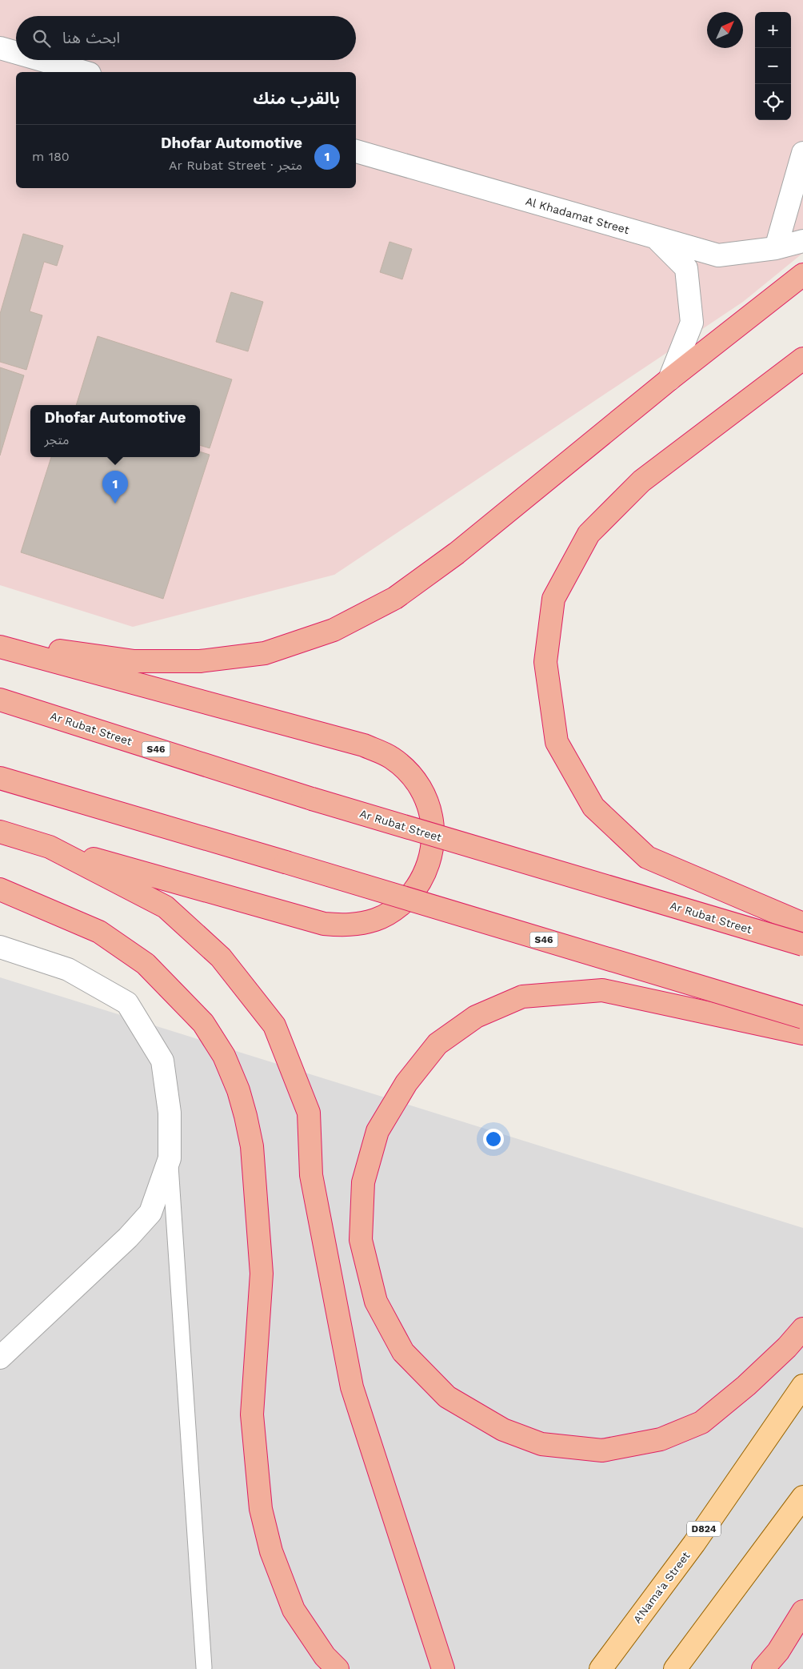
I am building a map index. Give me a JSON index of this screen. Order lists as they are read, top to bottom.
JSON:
{
  "streets": {
    "highway": ["Ar Rubat Street", "S46"],
    "main road": ["D824", "A'Nama'a Street"],
    "street": ["Al Khadamat Street"]
  },
  "north": "top right",
  "page": {
    "map_buttons": ["+", "−"],
    "search": "ابحث هنا",
    "heading": "بالقرب منك",
    "list": [
      {
        "mark": "1",
        "name": "Dhofar Automotive",
        "note": "متجر · Ar Rubat Street",
        "value": "180 m"
      }
    ],
    "popup": ["Dhofar Automotive", "متجر"],
    "pins": "1"
  }
}
